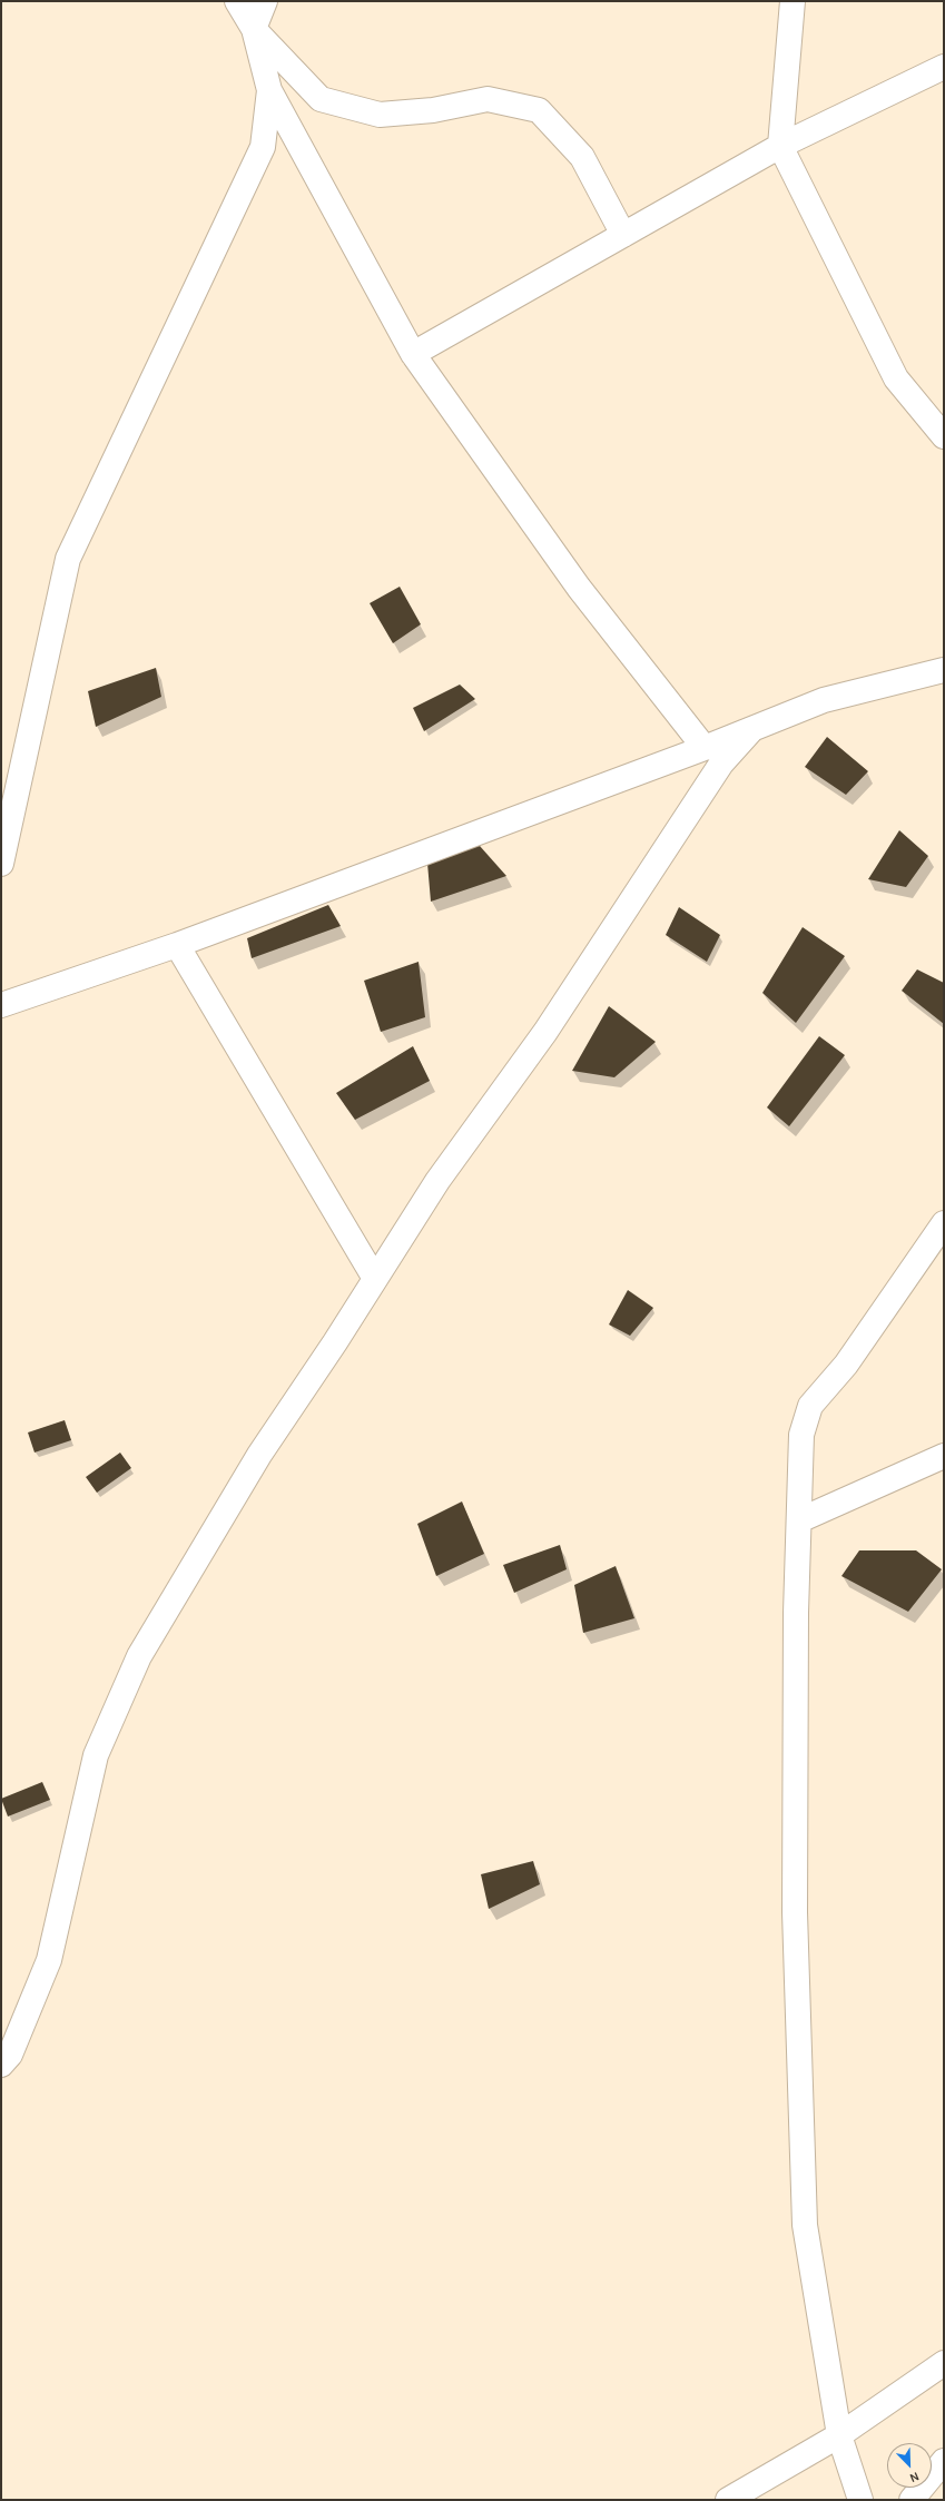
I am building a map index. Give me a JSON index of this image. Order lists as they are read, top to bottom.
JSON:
{
  "north": "bottom right"
}
